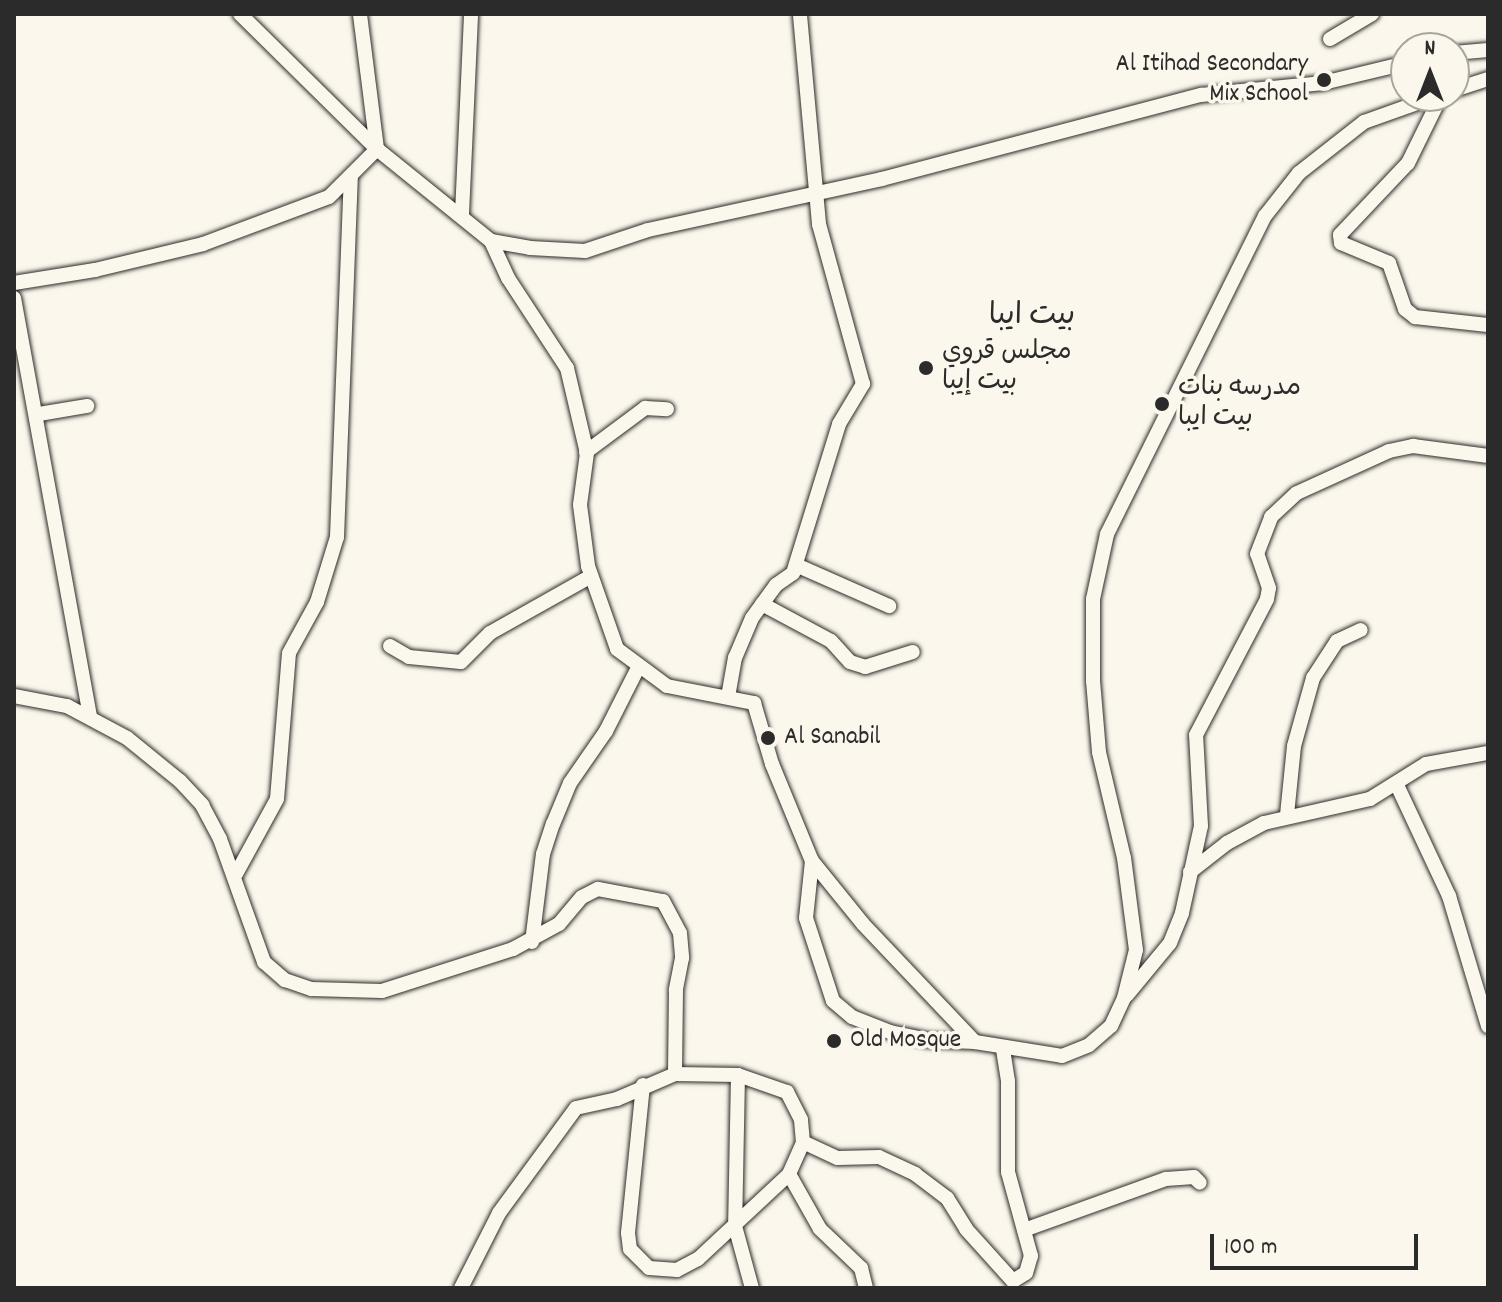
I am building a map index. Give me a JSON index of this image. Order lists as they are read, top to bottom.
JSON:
{
  "districts": ["بيت ايبا"],
  "places": [
    "Al Itihad Secondary Mix School",
    "مجلس قروي بيت إيبا",
    "مدرسه بنات بيت ايبا",
    "Al Sanabil",
    "Old Mosque"
  ],
  "scale_bar": "100 m",
  "north": "top"
}
